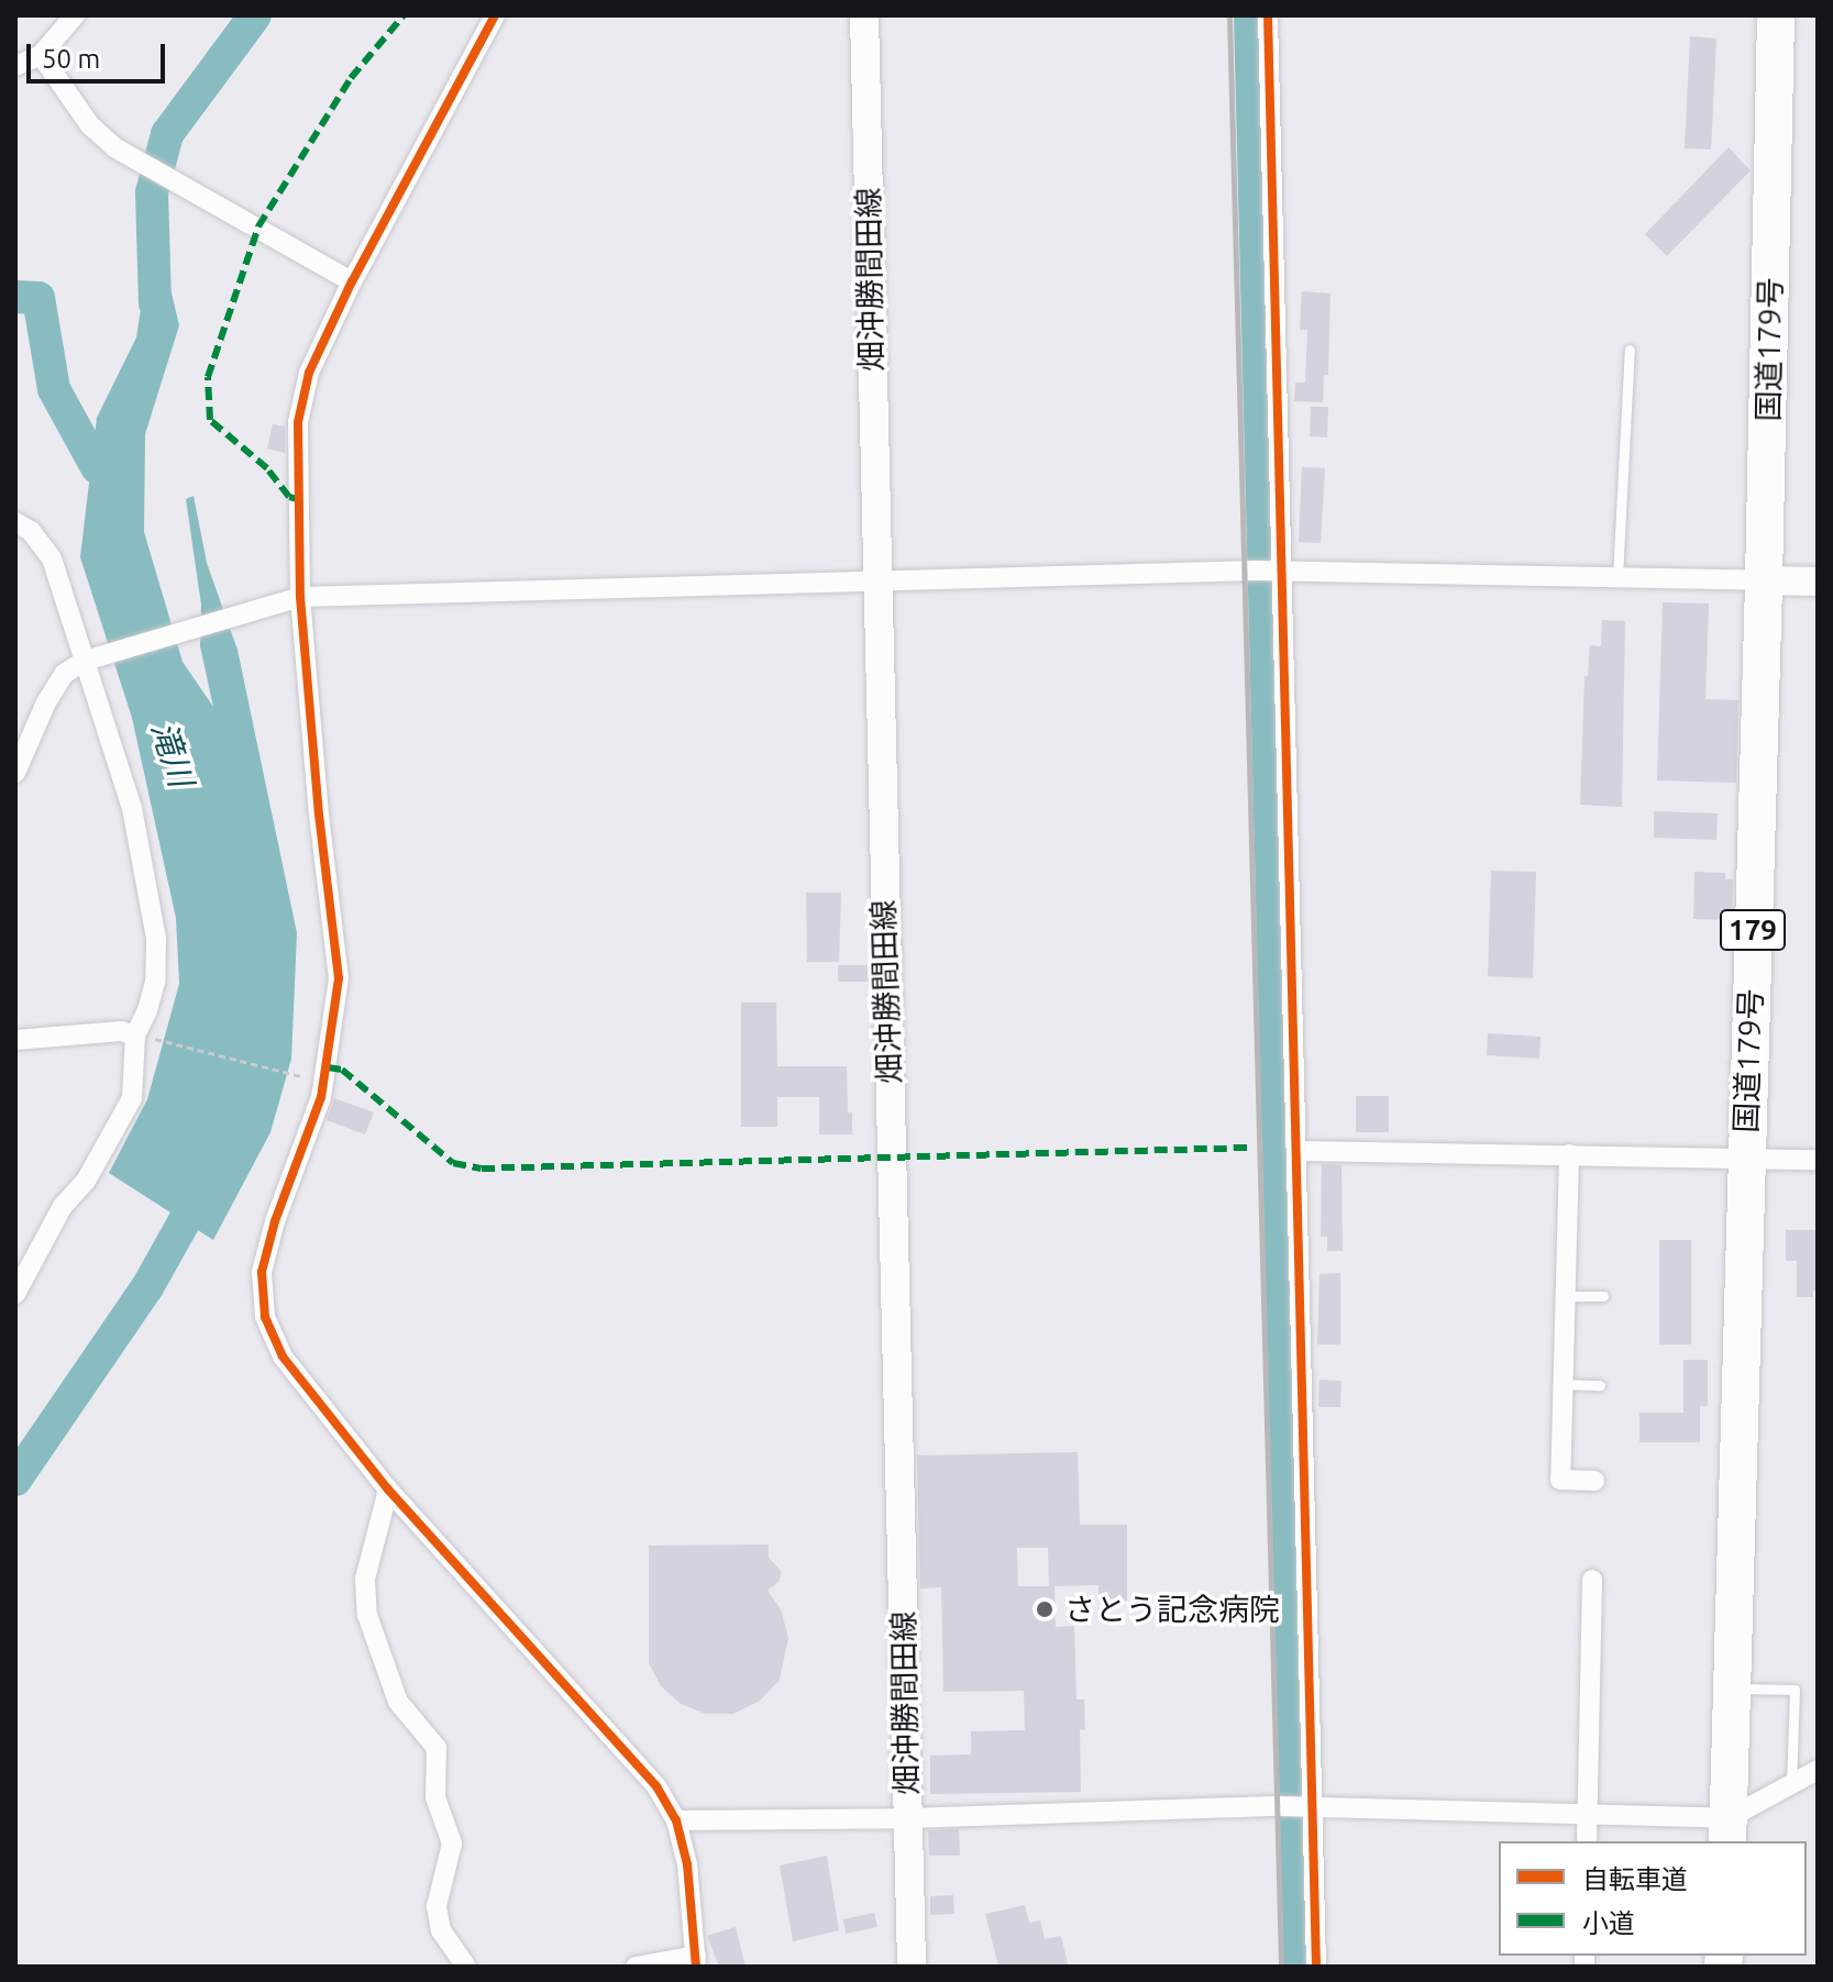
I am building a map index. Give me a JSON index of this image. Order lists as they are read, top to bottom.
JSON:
{
  "streets": {
    "highway": ["国道179号", "179"],
    "main road": ["畑沖勝間田線"]
  },
  "water": ["滝川"],
  "places": ["さとう記念病院"],
  "legend": ["自転車道", "小道"],
  "scale_bar": "50 m"
}
